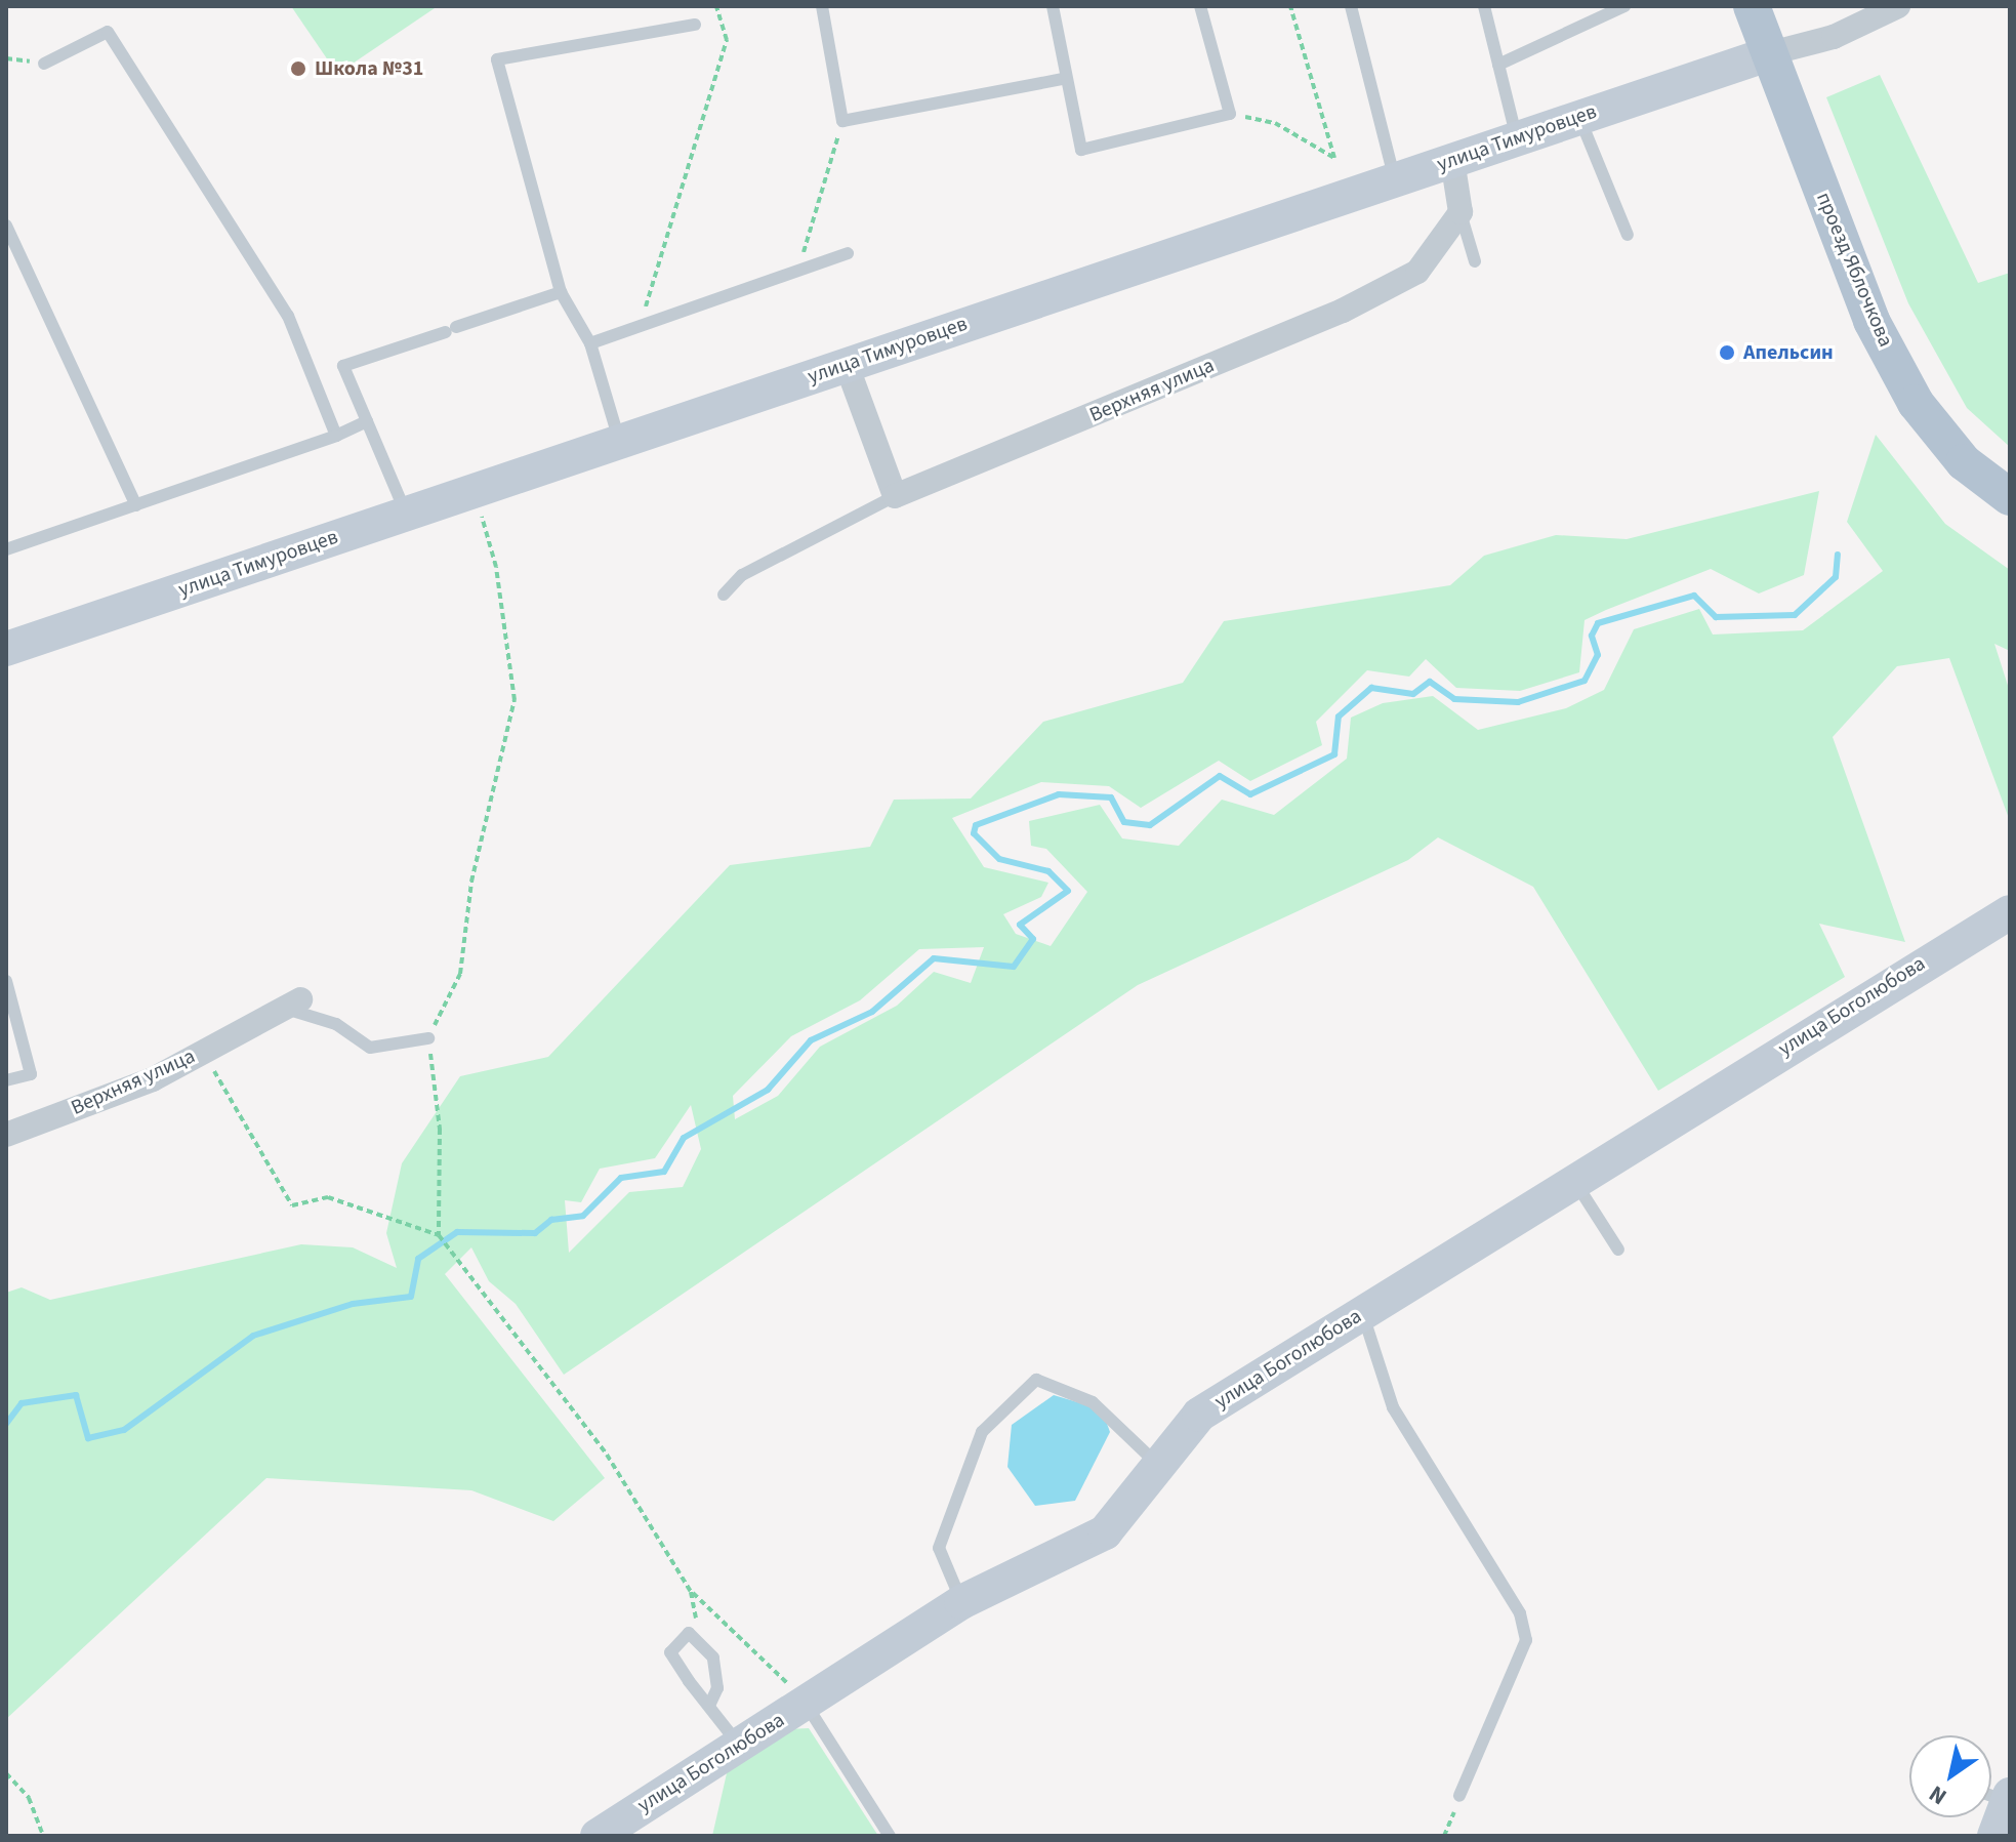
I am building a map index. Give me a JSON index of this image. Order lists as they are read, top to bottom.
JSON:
{
  "streets": {
    "main road": ["проезд Яблочкова"],
    "street": ["улица Тимуровцев", "Верхняя улица", "улица Боголюбова"]
  },
  "crossings": [
    ["улица Тимуровцев", "проезд Яблочкова"]
  ],
  "places": ["Школа №31", "Апельсин"],
  "north": "bottom left"
}
